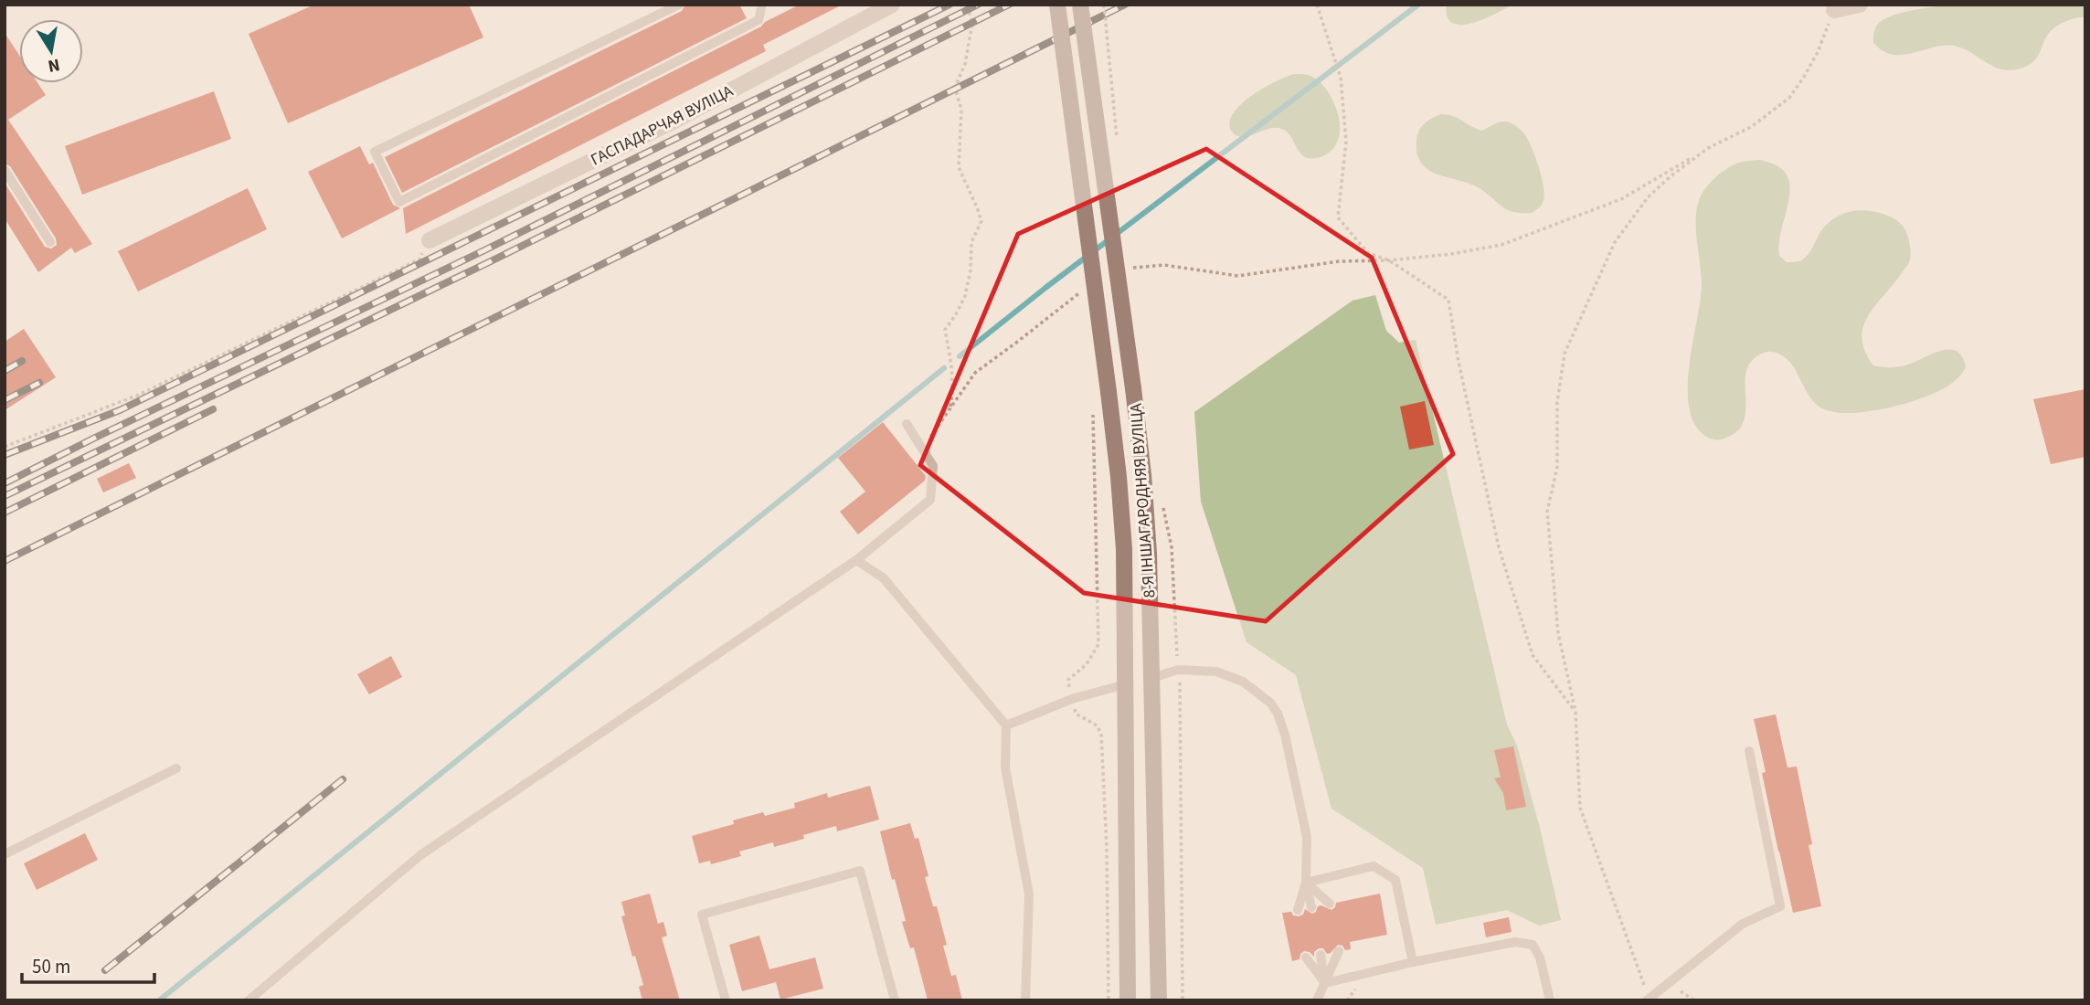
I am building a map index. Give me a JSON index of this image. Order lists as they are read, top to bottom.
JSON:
{
  "streets": {
    "main road": ["8-Я ІНШАГАРОДНЯЯ ВУЛІЦА"],
    "street": ["ГАСПАДАРЧАЯ ВУЛІЦА"]
  },
  "scale_bar": "50 m",
  "north": "bottom"
}
